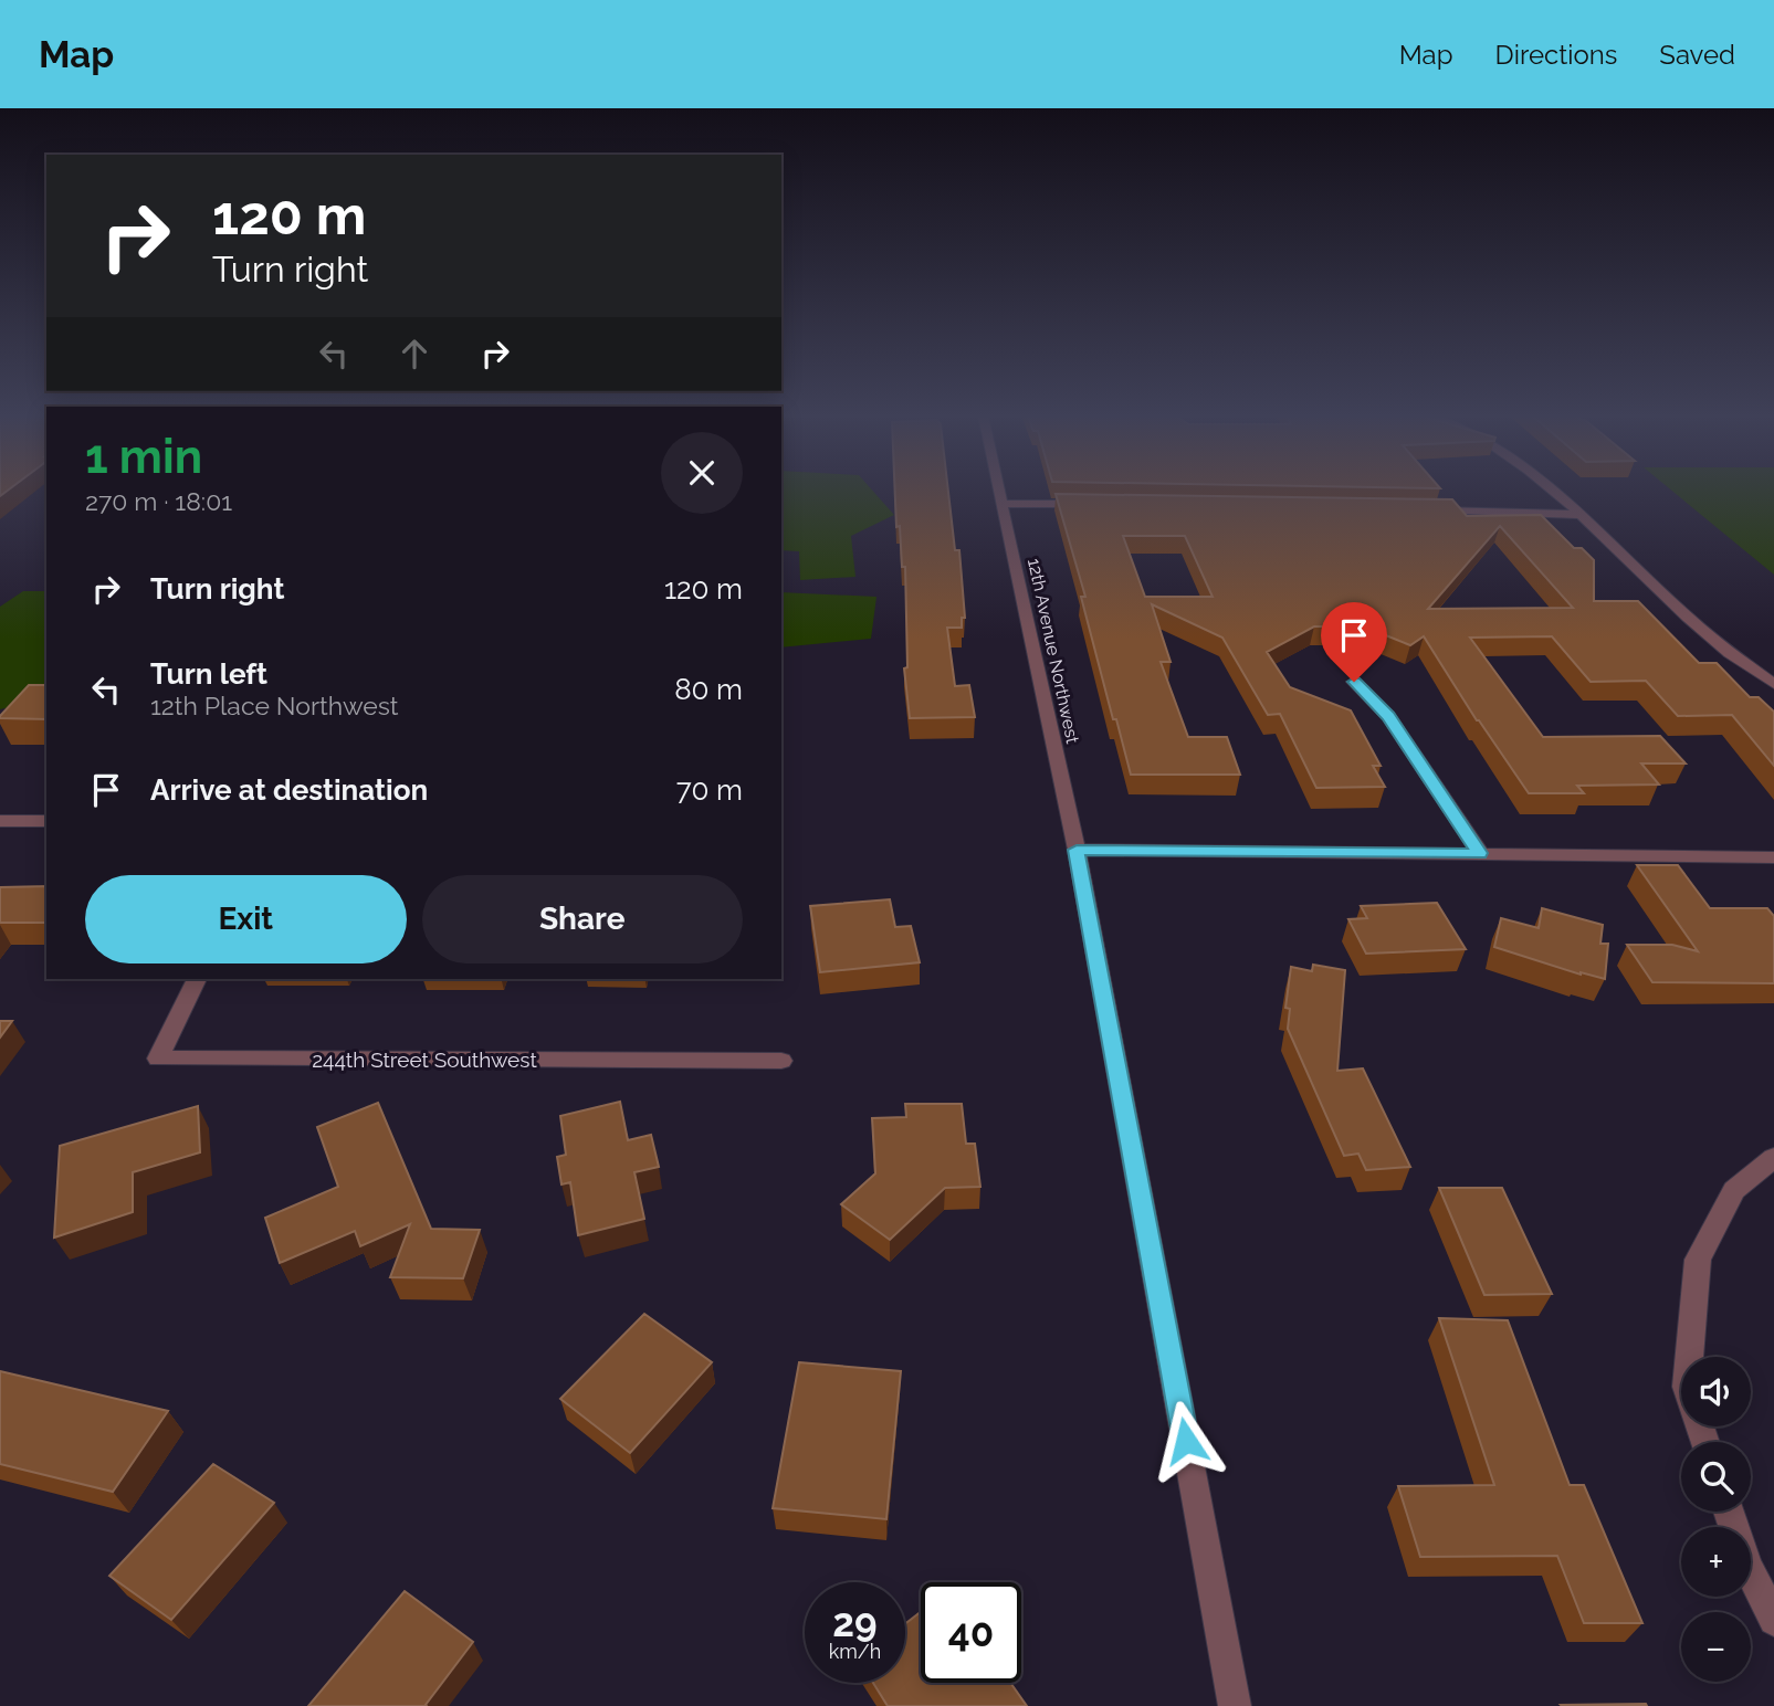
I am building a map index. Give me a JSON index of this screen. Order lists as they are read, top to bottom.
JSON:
{
  "streets": {
    "street": ["12th Avenue Northwest", "244th Street Southwest"]
  },
  "page": {
    "header": "Map",
    "nav": ["Map", "Directions", "Saved"],
    "turn": ["120 m", "Turn right"],
    "heading": ["1 min", "270 m · 18:01"],
    "list": [
      {
        "name": "Turn right",
        "value": "120 m"
      },
      {
        "name": "Turn left",
        "note": "12th Place Northwest",
        "value": "80 m"
      },
      {
        "name": "Arrive at destination",
        "value": "70 m"
      }
    ],
    "buttons": ["Exit", "Share"],
    "map_buttons": ["+", "−"],
    "speed": "29 km/h",
    "limit": "40"
  }
}
